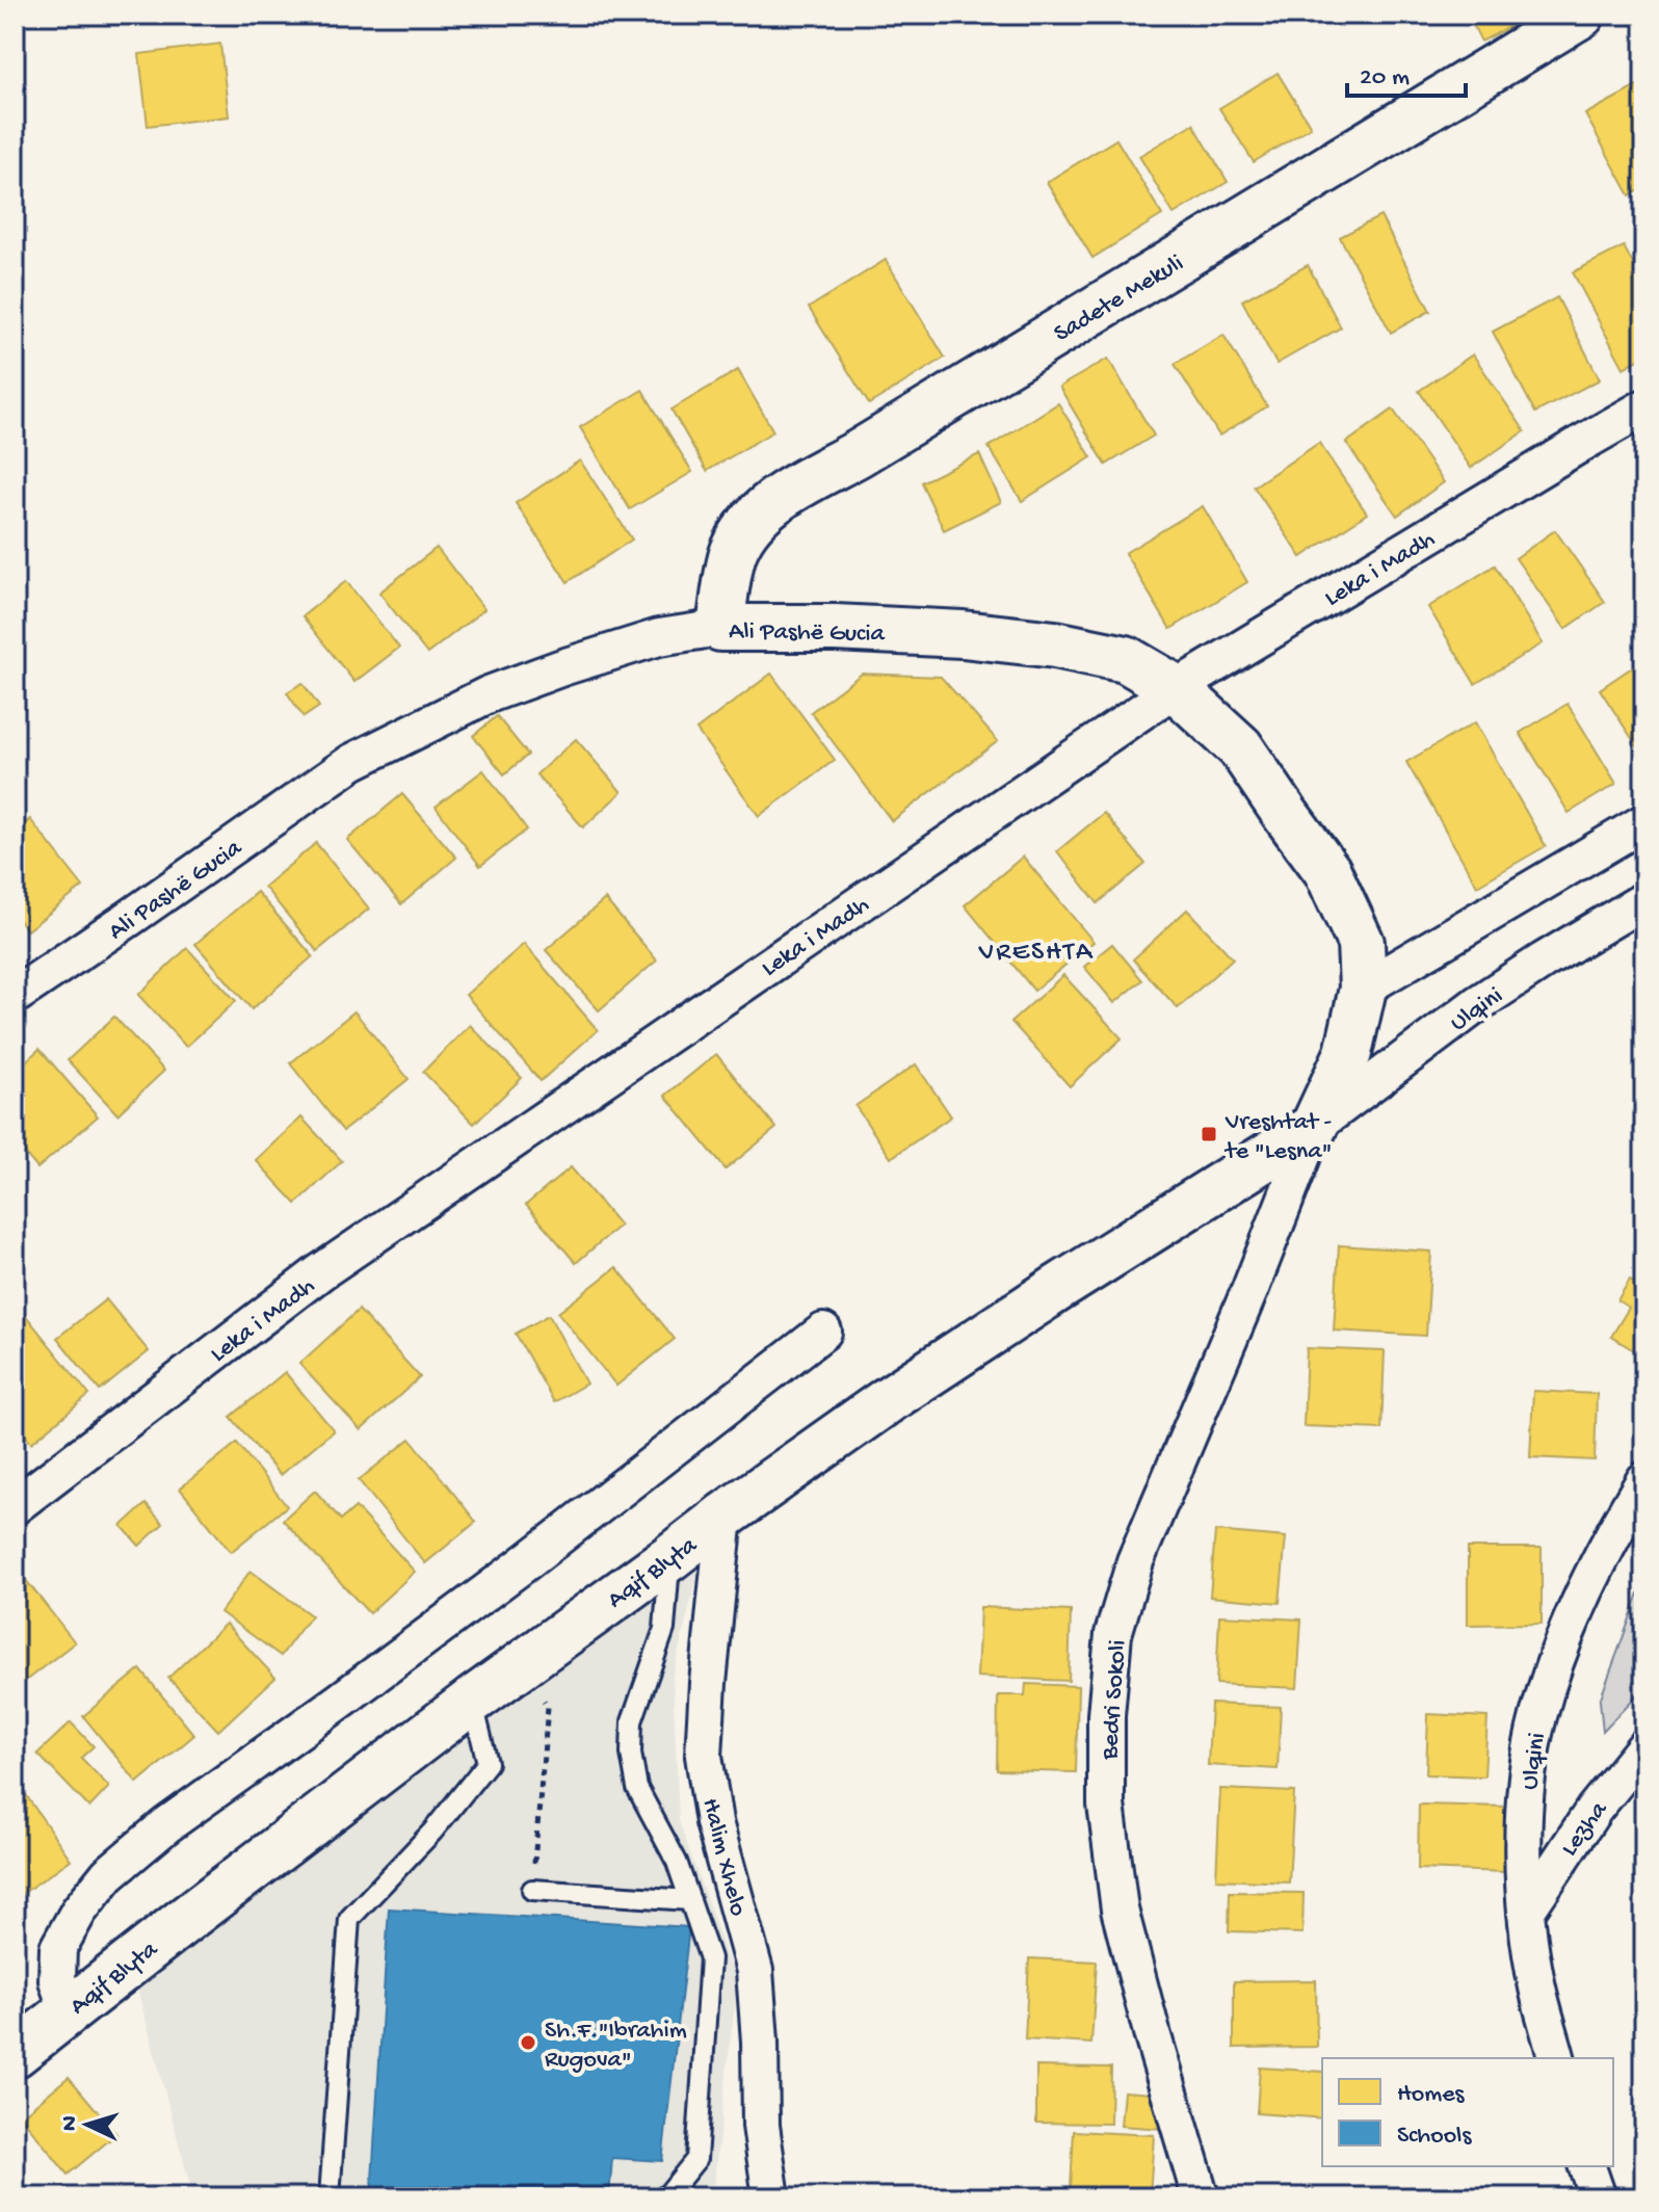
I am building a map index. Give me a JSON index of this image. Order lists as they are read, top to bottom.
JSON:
{
  "streets": {
    "street": [
      "Sadete Mekuli",
      "Leka i Madh",
      "Ali Pashë Gucia",
      "Ulqini",
      "Aqif Blyta",
      "Bedri Sokoli",
      "Lezha",
      "Halim Xhelo"
    ]
  },
  "crossings": [
    ["Sadete Mekuli", "Ali Pashë Gucia"],
    ["Leka i Madh", "Ali Pashë Gucia"],
    ["Ali Pashë Gucia", "Ulqini"],
    ["Ali Pashë Gucia", "Aqif Blyta"],
    ["Ali Pashë Gucia", "Bedri Sokoli"],
    ["Ulqini", "Aqif Blyta"],
    ["Ulqini", "Bedri Sokoli"],
    ["Ulqini", "Lezha"],
    ["Aqif Blyta", "Bedri Sokoli"],
    ["Aqif Blyta", "Halim Xhelo"]
  ],
  "districts": ["VRESHTA"],
  "places": {
    "transit": ["Vreshtat - te \"Lesna\""],
    "other": ["Sh.F.\"Ibrahim Rugova\""]
  },
  "legend": ["Homes", "Schools"],
  "scale_bar": "20 m",
  "north": "left"
}
